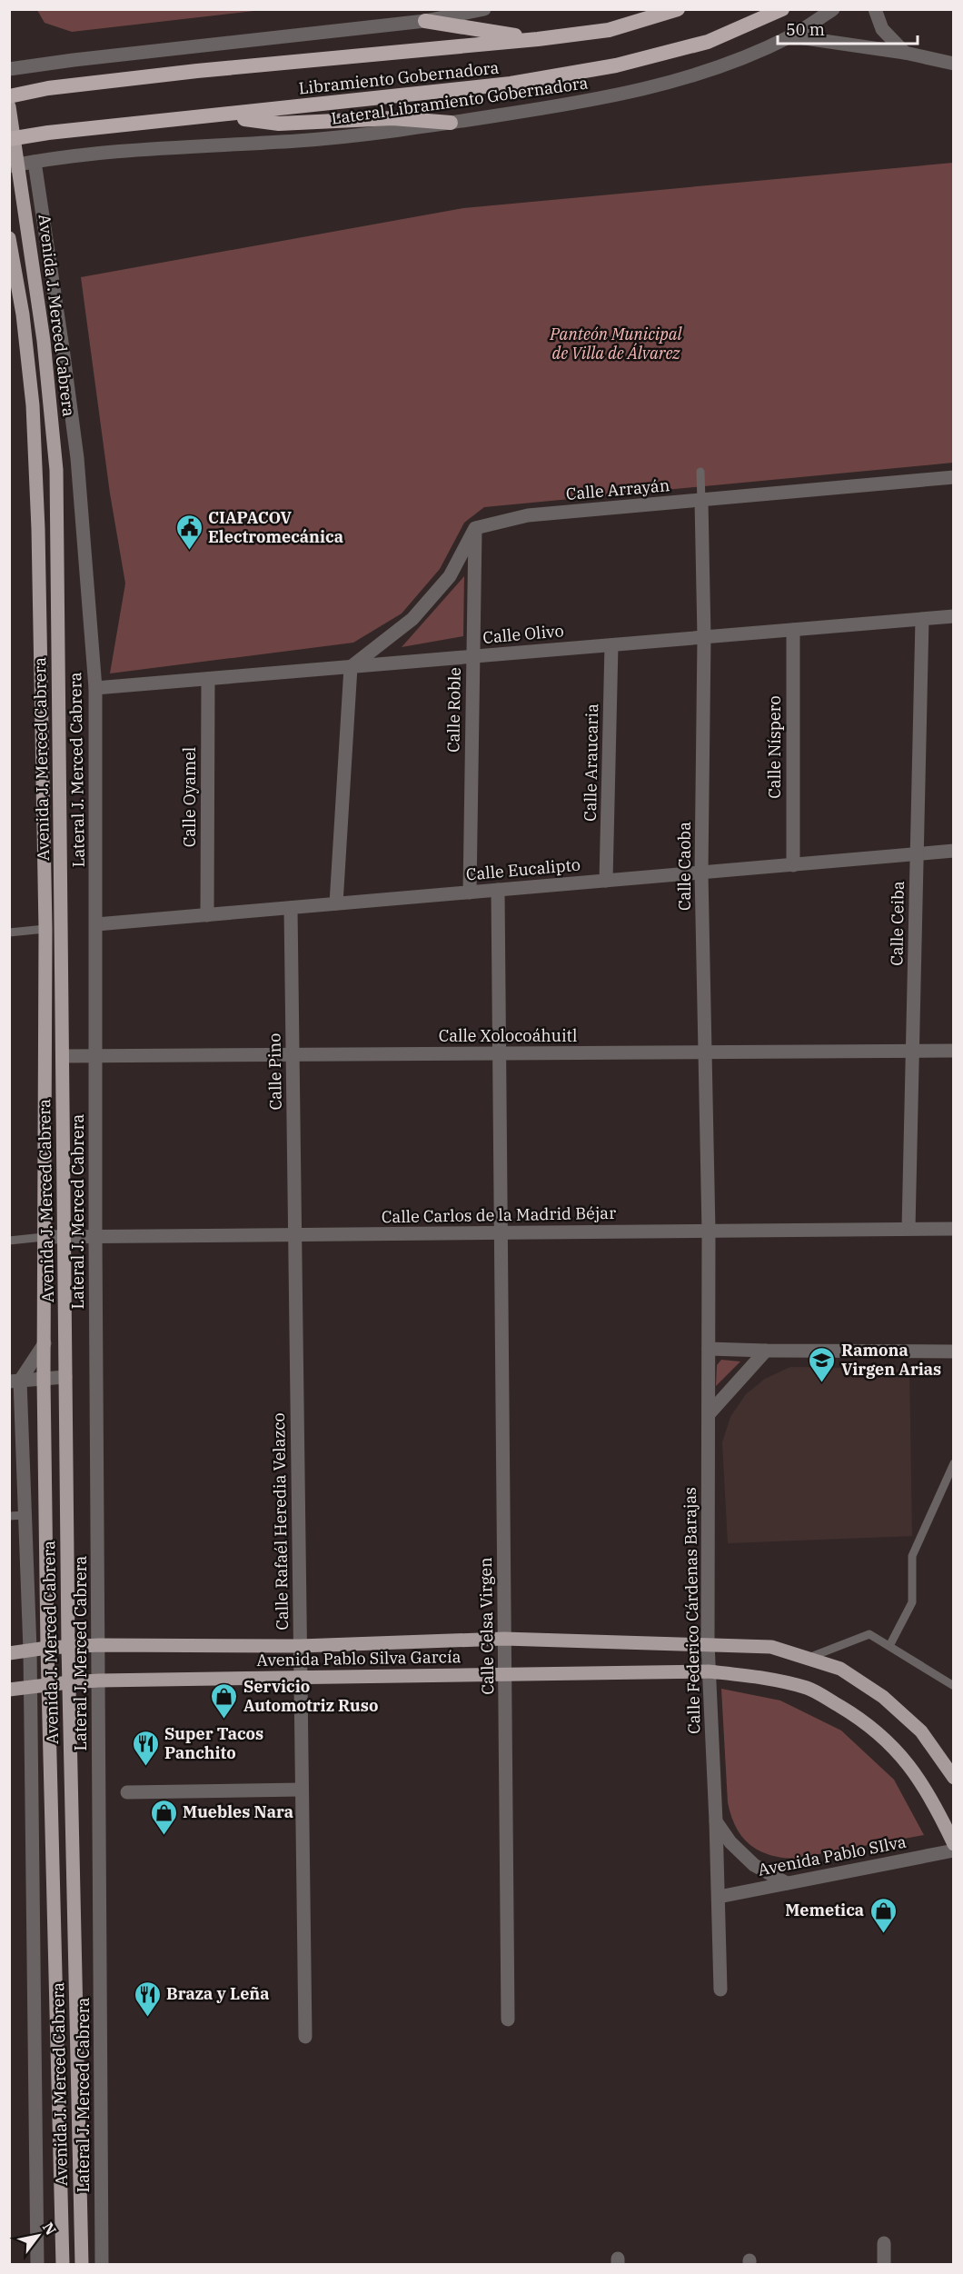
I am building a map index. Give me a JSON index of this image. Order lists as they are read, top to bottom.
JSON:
{
  "streets": {
    "highway": ["Libramiento Gobernadora"],
    "main road": ["Avenida J. Merced Cabrera", "Avenida Pablo Silva García"],
    "street": [
      "Lateral Libramiento Gobernadora",
      "Calle Arrayán",
      "Calle Olivo",
      "Calle Roble",
      "Calle Níspero",
      "Calle Araucaria",
      "Lateral J. Merced Cabrera",
      "Calle Oyamel",
      "Calle Caoba",
      "Calle Eucalipto",
      "Calle Ceiba",
      "Calle Xolocoáhuitl",
      "Calle Pino",
      "Calle Carlos de la Madrid Béjar",
      "Calle Rafaél Heredia Velazco",
      "Calle Federico Cárdenas Barajas",
      "Calle Celsa Virgen",
      "Avenida Pablo SIlva"
    ]
  },
  "crossings": [
    ["Libramiento Gobernadora", "Avenida J. Merced Cabrera"],
    ["Lateral Libramiento Gobernadora", "Avenida J. Merced Cabrera"],
    ["Lateral Libramiento Gobernadora", "Lateral J. Merced Cabrera"],
    ["Avenida J. Merced Cabrera", "Calle Xolocoáhuitl"],
    ["Avenida J. Merced Cabrera", "Calle Carlos de la Madrid Béjar"],
    ["Avenida J. Merced Cabrera", "Avenida Pablo Silva García"],
    ["Calle Arrayán", "Calle Roble"],
    ["Calle Arrayán", "Calle Caoba"],
    ["Calle Olivo", "Calle Roble"],
    ["Calle Olivo", "Calle Níspero"],
    ["Calle Olivo", "Calle Araucaria"],
    ["Calle Olivo", "Lateral J. Merced Cabrera"],
    ["Calle Olivo", "Calle Oyamel"],
    ["Calle Olivo", "Calle Caoba"],
    ["Calle Olivo", "Calle Ceiba"],
    ["Calle Roble", "Calle Eucalipto"],
    ["Calle Níspero", "Calle Eucalipto"],
    ["Calle Araucaria", "Calle Eucalipto"],
    ["Lateral J. Merced Cabrera", "Calle Eucalipto"],
    ["Lateral J. Merced Cabrera", "Calle Xolocoáhuitl"],
    ["Lateral J. Merced Cabrera", "Calle Carlos de la Madrid Béjar"],
    ["Lateral J. Merced Cabrera", "Avenida Pablo Silva García"],
    ["Calle Oyamel", "Calle Eucalipto"],
    ["Calle Caoba", "Calle Eucalipto"],
    ["Calle Caoba", "Calle Xolocoáhuitl"],
    ["Calle Caoba", "Calle Carlos de la Madrid Béjar"],
    ["Calle Caoba", "Calle Federico Cárdenas Barajas"],
    ["Calle Eucalipto", "Calle Ceiba"],
    ["Calle Eucalipto", "Calle Pino"],
    ["Calle Ceiba", "Calle Xolocoáhuitl"],
    ["Calle Ceiba", "Calle Carlos de la Madrid Béjar"],
    ["Calle Xolocoáhuitl", "Calle Pino"],
    ["Calle Pino", "Calle Carlos de la Madrid Béjar"],
    ["Calle Pino", "Calle Rafaél Heredia Velazco"],
    ["Calle Carlos de la Madrid Béjar", "Calle Rafaél Heredia Velazco"],
    ["Calle Carlos de la Madrid Béjar", "Calle Federico Cárdenas Barajas"],
    ["Calle Carlos de la Madrid Béjar", "Calle Celsa Virgen"],
    ["Calle Rafaél Heredia Velazco", "Avenida Pablo Silva García"],
    ["Calle Federico Cárdenas Barajas", "Avenida Pablo Silva García"],
    ["Calle Federico Cárdenas Barajas", "Avenida Pablo SIlva"],
    ["Calle Celsa Virgen", "Avenida Pablo Silva García"]
  ],
  "parks": ["Panteón Municipal de Villa de Álvarez"],
  "places": {
    "public building": ["CIAPACOV Electromecánica"],
    "school or university": ["Ramona Virgen Arias"],
    "shop": ["Servicio Automotriz Ruso", "Muebles Nara", "Memetica"],
    "restaurant": ["Super Tacos Panchito", "Braza y Leña"]
  },
  "scale_bar": "50 m",
  "north": "top right"
}
